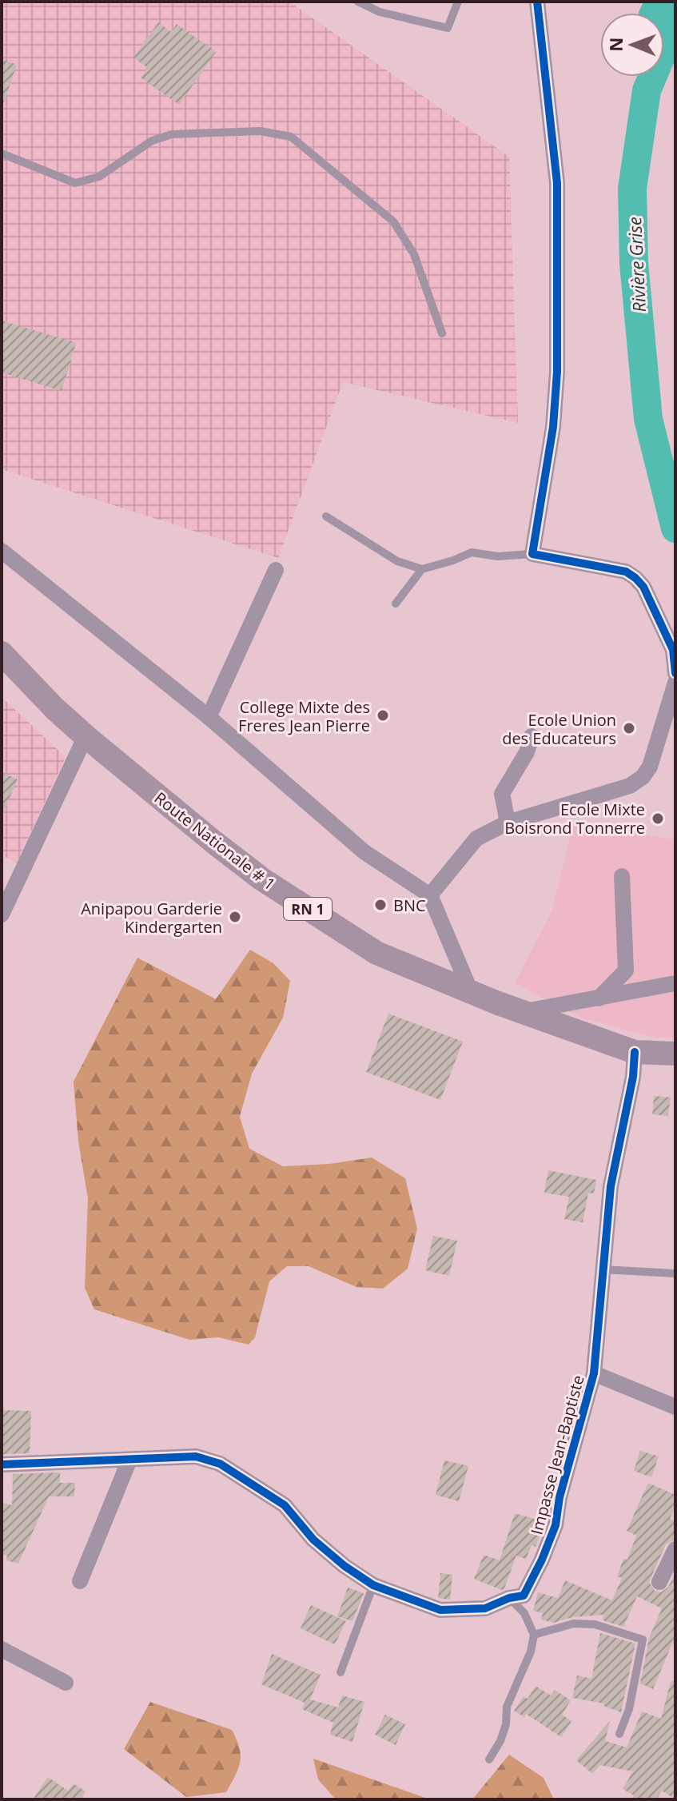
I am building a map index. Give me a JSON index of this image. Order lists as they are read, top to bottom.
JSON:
{
  "streets": {
    "main road": ["Route Nationale # 1", "RN 1"],
    "street": ["Impasse Jean-Baptiste"]
  },
  "crossings": [
    ["Route Nationale # 1", "Impasse Jean-Baptiste"]
  ],
  "water": ["Rivière Grise"],
  "places": [
    "College Mixte des Freres Jean Pierre",
    "Ecole Union des Educateurs",
    "Ecole Mixte Boisrond Tonnerre",
    "BNC",
    "Anipapou Garderie Kindergarten"
  ],
  "north": "left"
}
